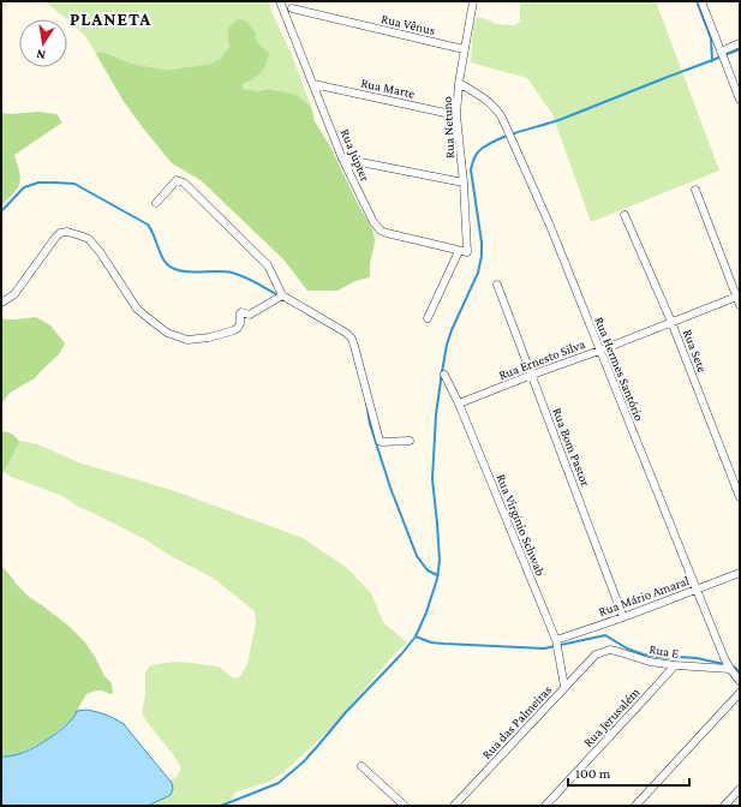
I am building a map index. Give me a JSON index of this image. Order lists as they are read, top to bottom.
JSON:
{
  "streets": {
    "street": [
      "Rua Vênus",
      "Rua Marte",
      "Rua Netuno",
      "Rua Júpter",
      "Rua Sete",
      "Rua Ernesto Silva",
      "Rua Hermes Santório",
      "Rua Bom Pastor",
      "Rua Virgínio Schwab",
      "Rua Mário Amaral",
      "Rua E",
      "Rua Jerusalém",
      "Rua das Palmeiras"
    ]
  },
  "crossings": [
    ["Rua Vênus", "Rua Netuno"],
    ["Rua Vênus", "Rua Júpter"],
    ["Rua Marte", "Rua Netuno"],
    ["Rua Marte", "Rua Júpter"],
    ["Rua Netuno", "Rua Júpter"],
    ["Rua Netuno", "Rua Hermes Santório"],
    ["Rua Sete", "Rua Ernesto Silva"],
    ["Rua Ernesto Silva", "Rua Hermes Santório"],
    ["Rua Ernesto Silva", "Rua Bom Pastor"],
    ["Rua Ernesto Silva", "Rua Virgínio Schwab"],
    ["Rua Hermes Santório", "Rua Mário Amaral"],
    ["Rua Hermes Santório", "Rua E"],
    ["Rua Bom Pastor", "Rua Mário Amaral"],
    ["Rua Virgínio Schwab", "Rua Mário Amaral"],
    ["Rua Virgínio Schwab", "Rua das Palmeiras"],
    ["Rua E", "Rua Jerusalém"],
    ["Rua E", "Rua das Palmeiras"]
  ],
  "districts": ["PLANETA"],
  "scale_bar": "100 m",
  "north": "bottom"
}
